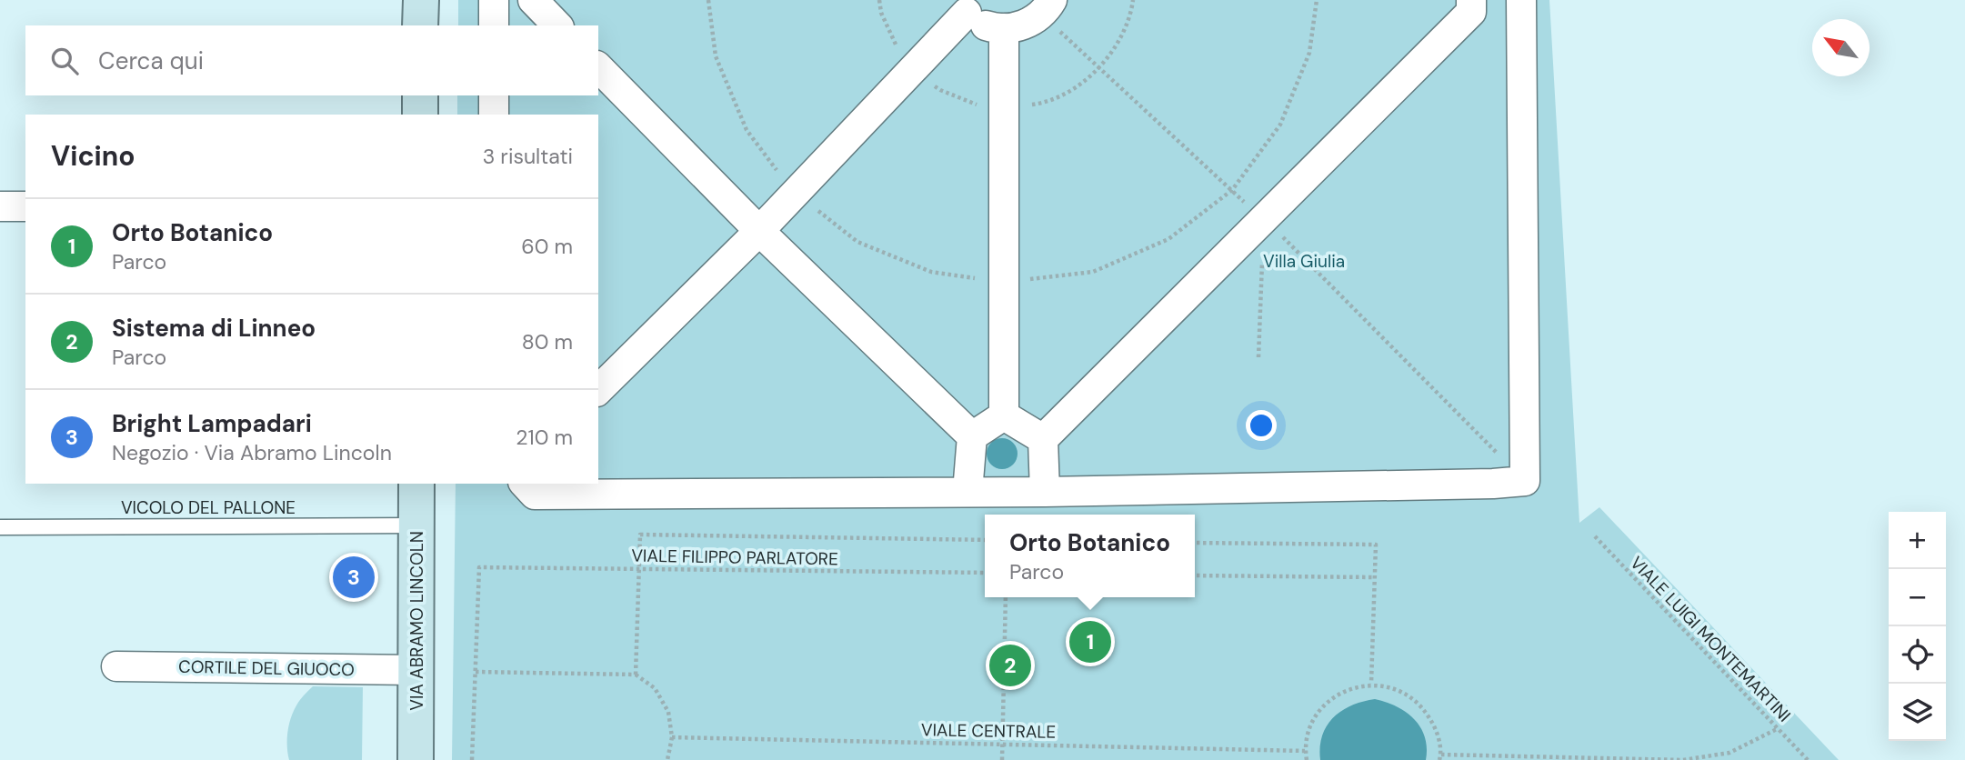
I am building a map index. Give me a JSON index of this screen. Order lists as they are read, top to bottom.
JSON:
{
  "streets": {
    "street": ["VIA ABRAMO LINCOLN", "CORTILE DEL GIUOCO"],
    "lane": ["VICOLO DEL PALLONE"],
    "path": ["VIALE FILIPPO PARLATORE", "VIALE LUIGI MONTEMARTINI", "VIALE CENTRALE"]
  },
  "crossings": [
    ["VICOLO DEL PALLONE", "VIA ABRAMO LINCOLN"],
    ["VIA ABRAMO LINCOLN", "CORTILE DEL GIUOCO"]
  ],
  "parks": ["Villa Giulia"],
  "north": "top left",
  "page": {
    "search": "Cerca qui",
    "heading": ["Vicino", "3 risultati"],
    "list": [
      {
        "mark": "1",
        "name": "Orto Botanico",
        "note": "Parco",
        "value": "60 m"
      },
      {
        "mark": "2",
        "name": "Sistema di Linneo",
        "note": "Parco",
        "value": "80 m"
      },
      {
        "mark": "3",
        "name": "Bright Lampadari",
        "note": "Negozio · Via Abramo Lincoln",
        "value": "210 m"
      }
    ],
    "map_buttons": ["+", "−"],
    "popup": ["Orto Botanico", "Parco"],
    "pins": ["3", "1", "2"]
  }
}
